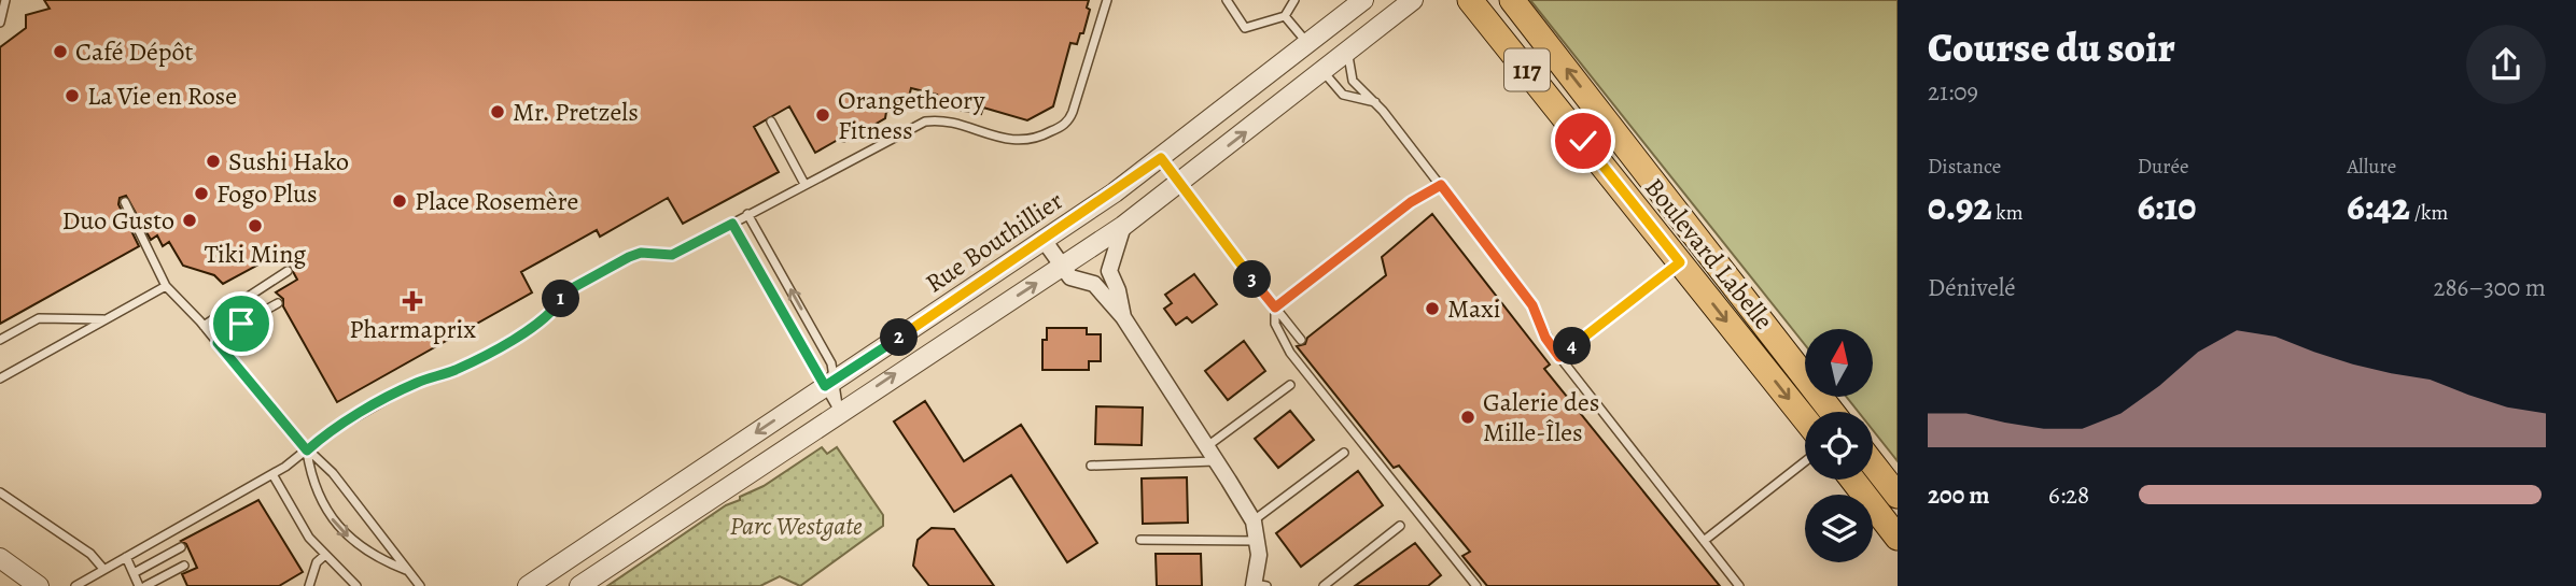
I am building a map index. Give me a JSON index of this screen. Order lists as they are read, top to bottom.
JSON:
{
  "streets": {
    "main road": ["117", "Boulevard Labelle"],
    "street": ["Rue Bouthillier"]
  },
  "parks": ["Parc Westgate"],
  "places": {
    "other": [
      "Café Dépôt",
      "La Vie en Rose",
      "Mr. Pretzels",
      "Orangetheory Fitness",
      "Sushi Hako",
      "Fogo Plus",
      "Place Rosemère",
      "Duo Gusto",
      "Tiki Ming",
      "Maxi",
      "Galerie des Mille-Îles"
    ],
    "health": ["Pharmaprix"]
  },
  "north": "top",
  "page": {
    "heading": ["Course du soir", "21:09"],
    "stats": [
      ["Distance", "0.92 km"],
      ["Durée", "6:10"],
      ["Allure", "6:42 /km"]
    ],
    "chart": ["Dénivelé", "286–300 m"],
    "pins": [
      "3",
      "1",
      "2",
      "4"
    ],
    "list": [
      {
        "name": "200 m",
        "note": "6:28"
      }
    ]
  }
}
